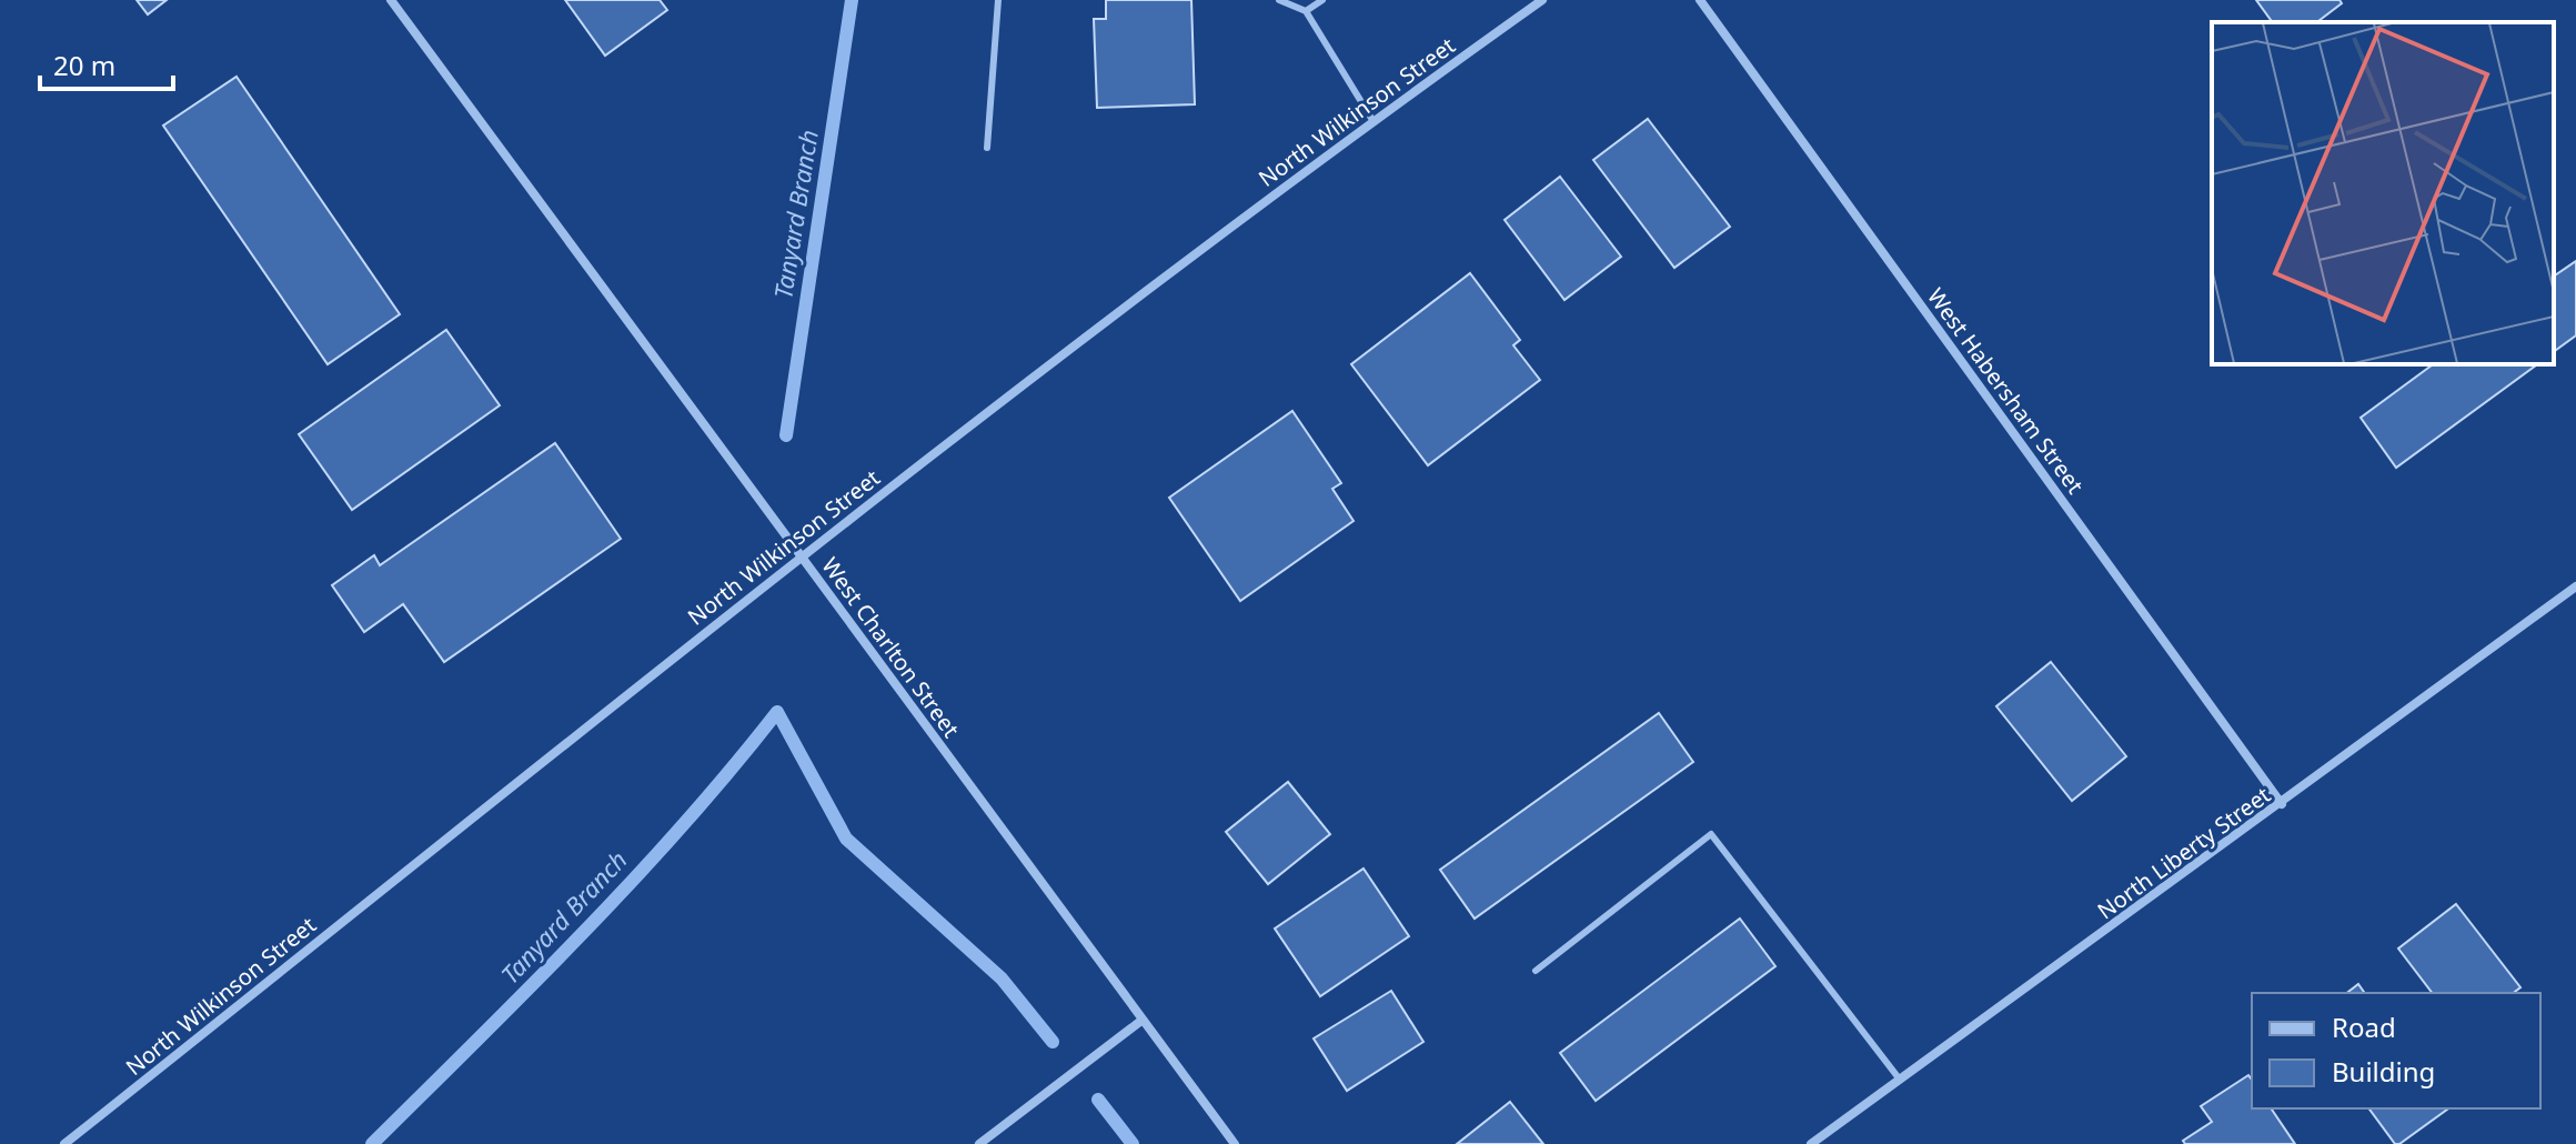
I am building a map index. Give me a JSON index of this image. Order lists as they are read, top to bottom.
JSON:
{
  "streets": {
    "street": [
      "North Wilkinson Street",
      "West Habersham Street",
      "West Charlton Street",
      "North Liberty Street"
    ]
  },
  "crossings": [
    ["North Wilkinson Street", "West Charlton Street"],
    ["West Habersham Street", "North Liberty Street"]
  ],
  "water": ["Tanyard Branch"],
  "legend": ["Road", "Building"],
  "scale_bar": "20 m"
}
